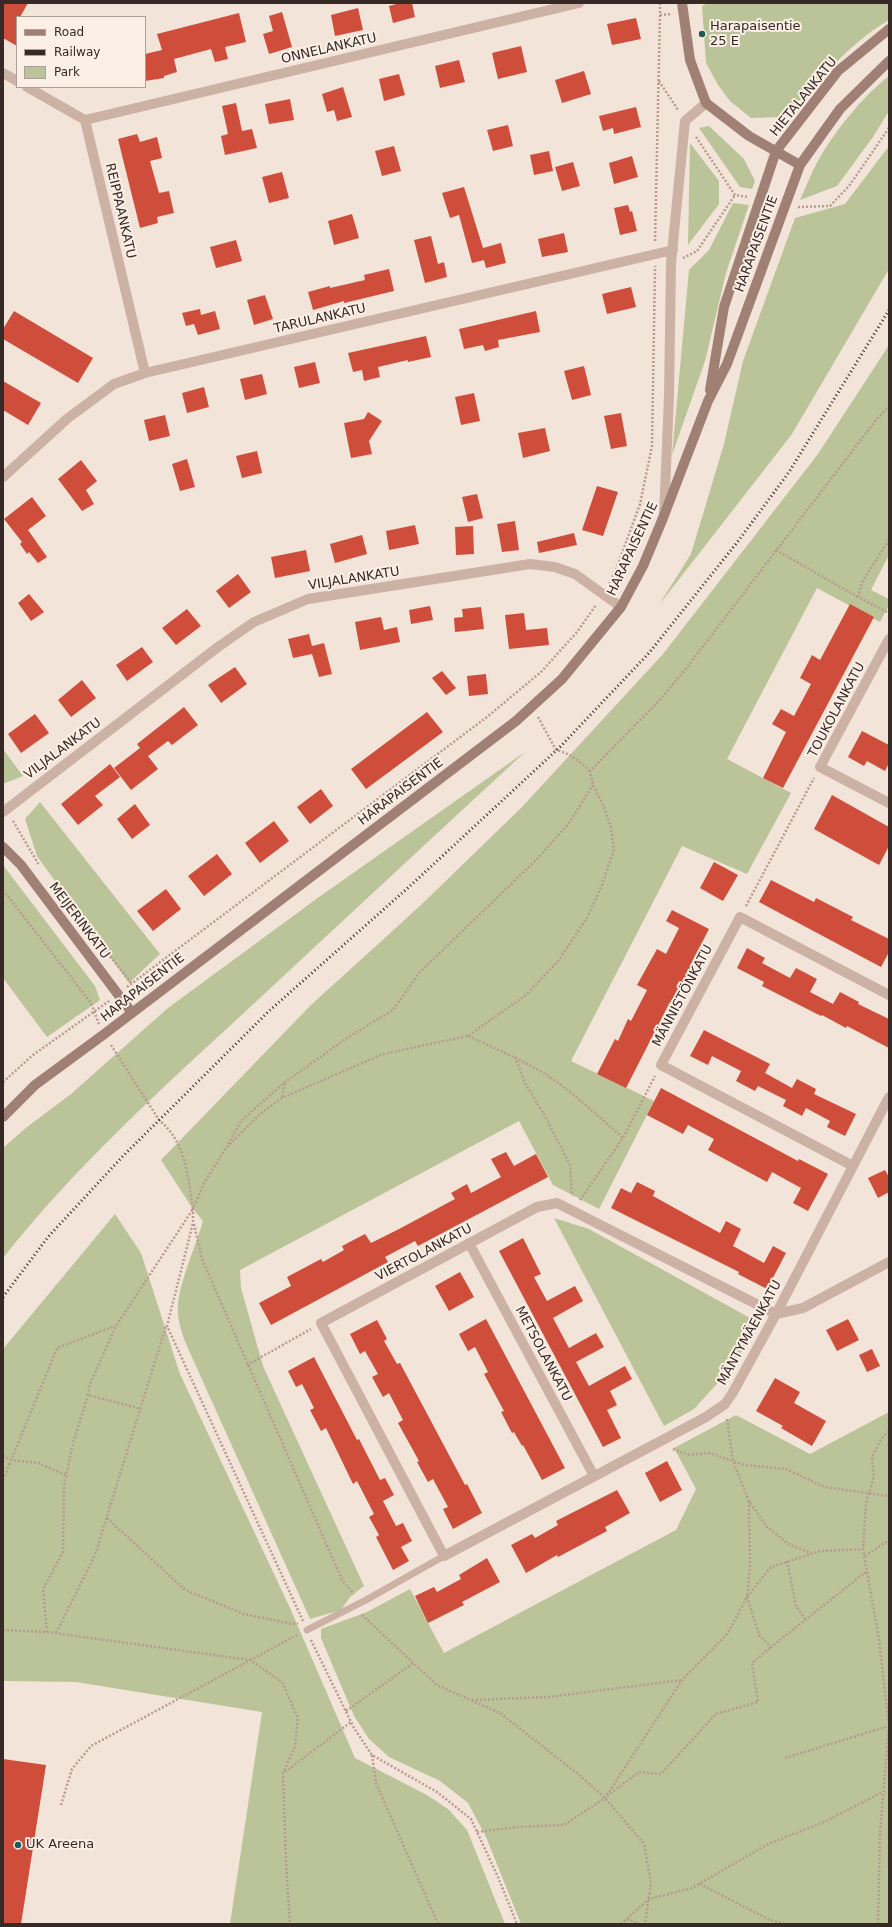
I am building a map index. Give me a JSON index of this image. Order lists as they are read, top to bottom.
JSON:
{
  "streets": {
    "main road": ["HIETALANKATU", "HARAPAISENTIE", "MEIJERINKATU"],
    "street": [
      "ONNELANKATU",
      "REIPPAANKATU",
      "TARULANKATU",
      "VILJALANKATU",
      "TOUKOLANKATU",
      "MÄNNISTÖNKATU",
      "VIERTOLANKATU",
      "MÄNTYMÄENKATU",
      "METSOLANKATU"
    ]
  },
  "crossings": [
    ["ONNELANKATU", "REIPPAANKATU"],
    ["HIETALANKATU", "HARAPAISENTIE"],
    ["REIPPAANKATU", "TARULANKATU"],
    ["HARAPAISENTIE", "VILJALANKATU"],
    ["HARAPAISENTIE", "MEIJERINKATU"],
    ["MÄNNISTÖNKATU", "MÄNTYMÄENKATU"],
    ["VIERTOLANKATU", "MÄNTYMÄENKATU"],
    ["VIERTOLANKATU", "METSOLANKATU"],
    ["MÄNTYMÄENKATU", "METSOLANKATU"]
  ],
  "places": ["Harapaisentie 25 E", "UK Areena"],
  "legend": ["Road", "Railway", "Park"]
}
